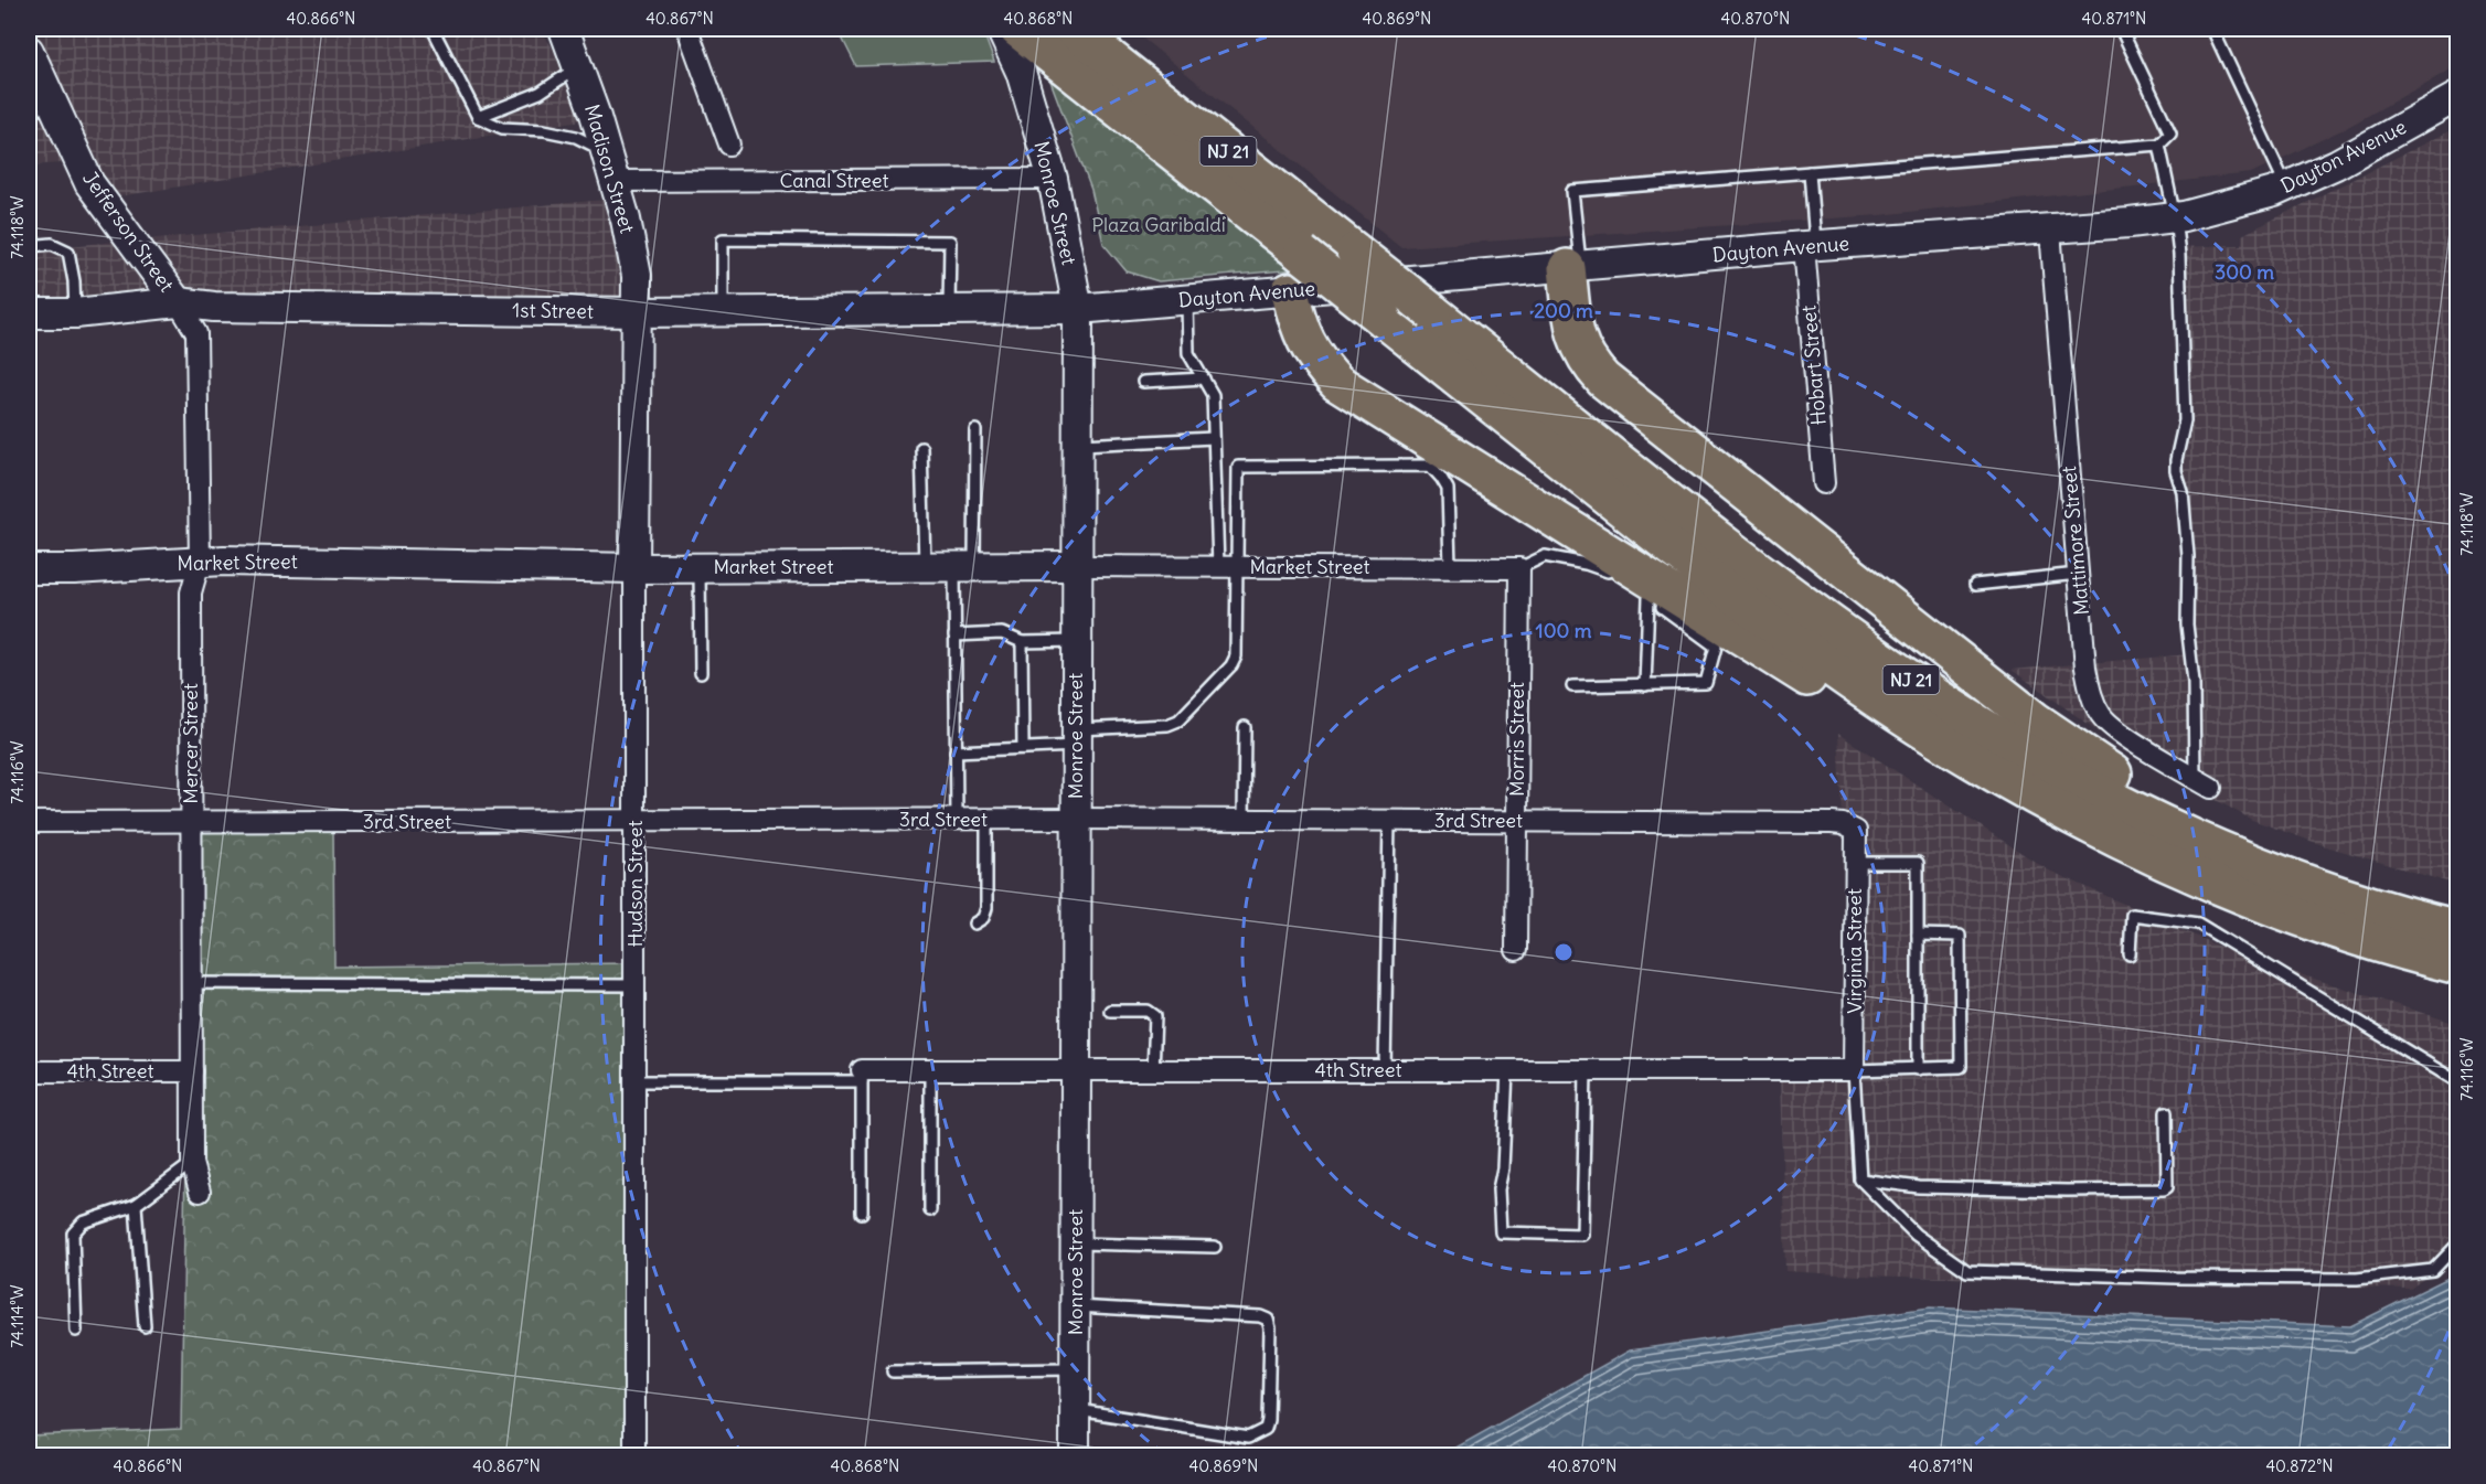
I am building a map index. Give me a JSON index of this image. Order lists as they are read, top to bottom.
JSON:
{
  "streets": {
    "highway": ["NJ 21"],
    "street": [
      "Dayton Avenue",
      "Madison Street",
      "Canal Street",
      "Monroe Street",
      "Jefferson Street",
      "1st Street",
      "Hobart Street",
      "Mattimore Street",
      "Market Street",
      "Morris Street",
      "Mercer Street",
      "3rd Street",
      "Hudson Street",
      "Virginia Street",
      "4th Street"
    ]
  },
  "crossings": [
    ["Dayton Avenue", "Monroe Street"],
    ["Dayton Avenue", "1st Street"],
    ["Dayton Avenue", "Hobart Street"],
    ["Dayton Avenue", "Mattimore Street"],
    ["Madison Street", "Canal Street"],
    ["Madison Street", "1st Street"],
    ["Madison Street", "Hudson Street"],
    ["Canal Street", "Monroe Street"],
    ["Monroe Street", "1st Street"],
    ["Monroe Street", "Market Street"],
    ["Monroe Street", "3rd Street"],
    ["Monroe Street", "4th Street"],
    ["Jefferson Street", "1st Street"],
    ["Jefferson Street", "Mercer Street"],
    ["1st Street", "Mercer Street"],
    ["1st Street", "Hudson Street"],
    ["Market Street", "Morris Street"],
    ["Market Street", "Mercer Street"],
    ["Market Street", "Hudson Street"],
    ["Morris Street", "3rd Street"],
    ["Mercer Street", "3rd Street"],
    ["Mercer Street", "4th Street"],
    ["3rd Street", "Hudson Street"],
    ["3rd Street", "Virginia Street"],
    ["Virginia Street", "4th Street"]
  ],
  "parks": ["Plaza Garibaldi"],
  "coordinates": [
    "40.866°N",
    "40.867°N",
    "40.868°N",
    "40.869°N",
    "40.870°N",
    "40.871°N",
    "74.118°W",
    "74.116°W",
    "74.114°W",
    "40.872°N"
  ],
  "rings": ["300 m", "200 m", "100 m"]
}
